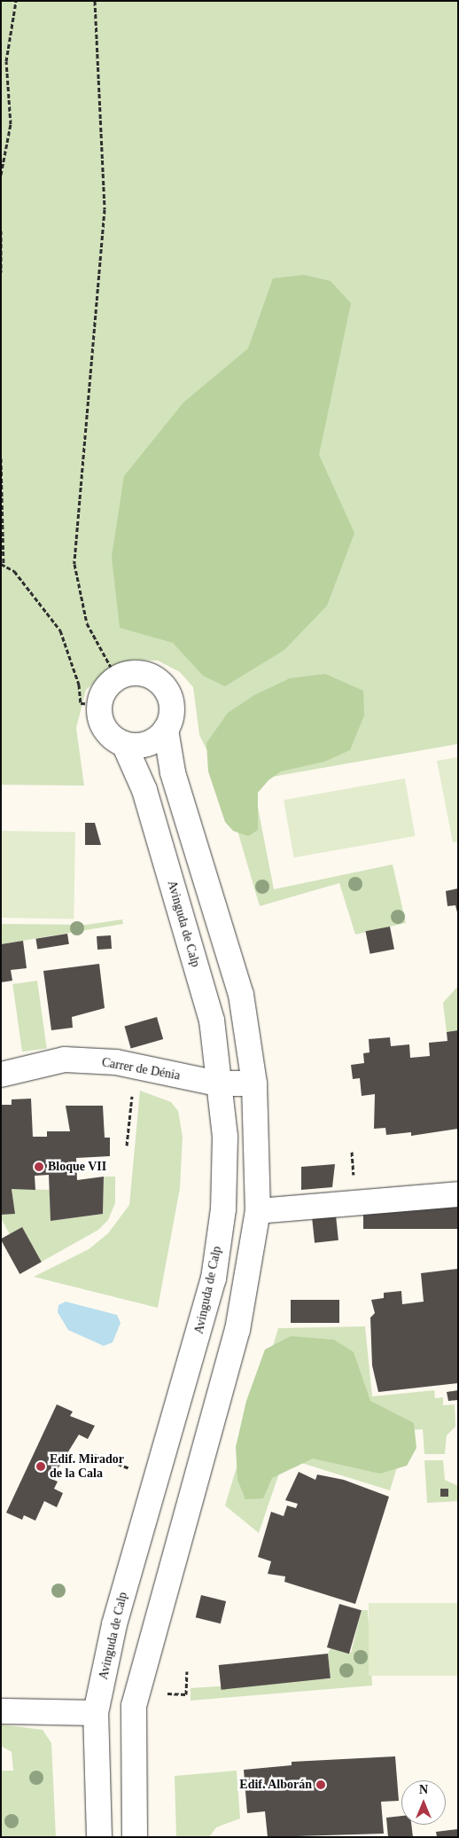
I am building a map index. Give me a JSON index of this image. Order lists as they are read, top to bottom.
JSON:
{
  "streets": {
    "street": ["Avinguda de Calp", "Carrer de Dénia"]
  },
  "crossings": [
    ["Avinguda de Calp", "Carrer de Dénia"]
  ],
  "places": ["Bloque VII", "Edif. Mirador de la Cala", "Edif. Alborán"],
  "north": "top"
}
